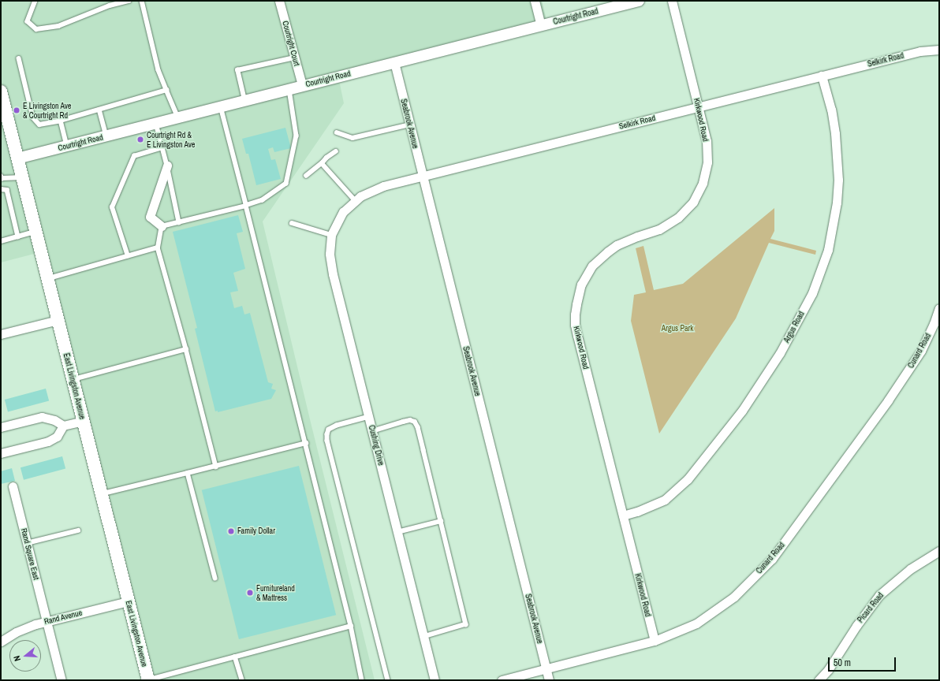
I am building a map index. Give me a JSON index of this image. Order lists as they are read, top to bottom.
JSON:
{
  "streets": {
    "main road": ["East Livingston Avenue"],
    "street": [
      "Courtright Road",
      "Courtright Court",
      "Selkirk Road",
      "Kirkwood Road",
      "Seabrook Avenue",
      "Argus Road",
      "Cunard Road",
      "Cushing Drive",
      "Rand Square East",
      "Picard Road",
      "Rand Avenue"
    ]
  },
  "crossings": [
    ["Courtright Road", "Courtright Court"],
    ["Courtright Road", "Seabrook Avenue"],
    ["Courtright Road", "East Livingston Avenue"],
    ["Selkirk Road", "Kirkwood Road"],
    ["Selkirk Road", "Seabrook Avenue"],
    ["Selkirk Road", "Argus Road"],
    ["Selkirk Road", "Cushing Drive"],
    ["Kirkwood Road", "Argus Road"],
    ["Kirkwood Road", "Cunard Road"],
    ["Seabrook Avenue", "Cunard Road"],
    ["East Livingston Avenue", "Rand Avenue"],
    ["Rand Square East", "Rand Avenue"]
  ],
  "parks": ["Argus Park"],
  "places": [
    "E Livingston Ave & Courtright Rd",
    "Courtright Rd & E Livingston Ave",
    "Family Dollar",
    "Furnitureland & Mattress"
  ],
  "scale_bar": "50 m",
  "north": "left"
}
